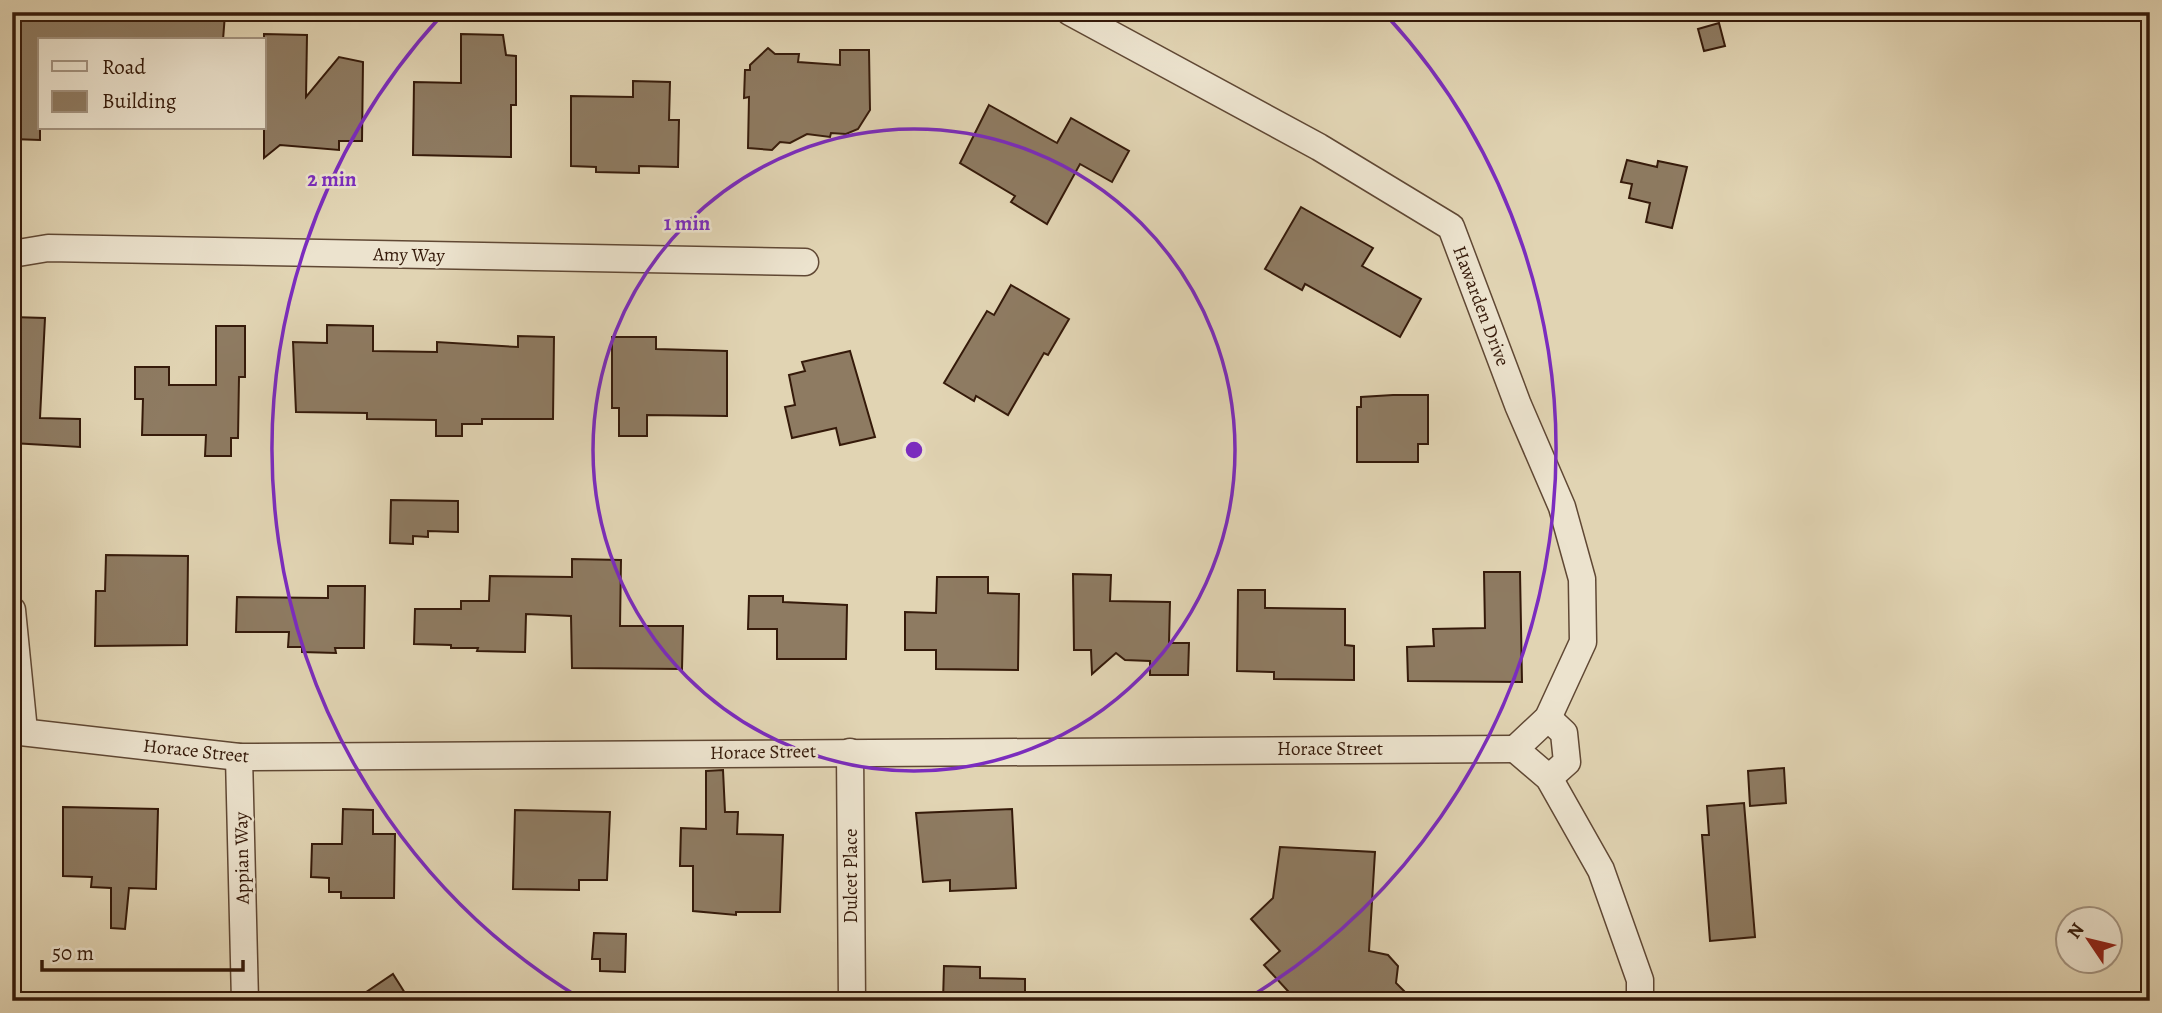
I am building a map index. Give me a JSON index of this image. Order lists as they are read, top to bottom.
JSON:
{
  "streets": {
    "street": [
      "Amy Way",
      "Hawarden Drive",
      "Horace Street",
      "Appian Way",
      "Dulcet Place"
    ]
  },
  "crossings": [
    ["Hawarden Drive", "Horace Street"],
    ["Horace Street", "Appian Way"],
    ["Horace Street", "Dulcet Place"]
  ],
  "legend": ["Road", "Building"],
  "scale_bar": "50 m",
  "north": "top left",
  "rings": ["2 min", "1 min"]
}
